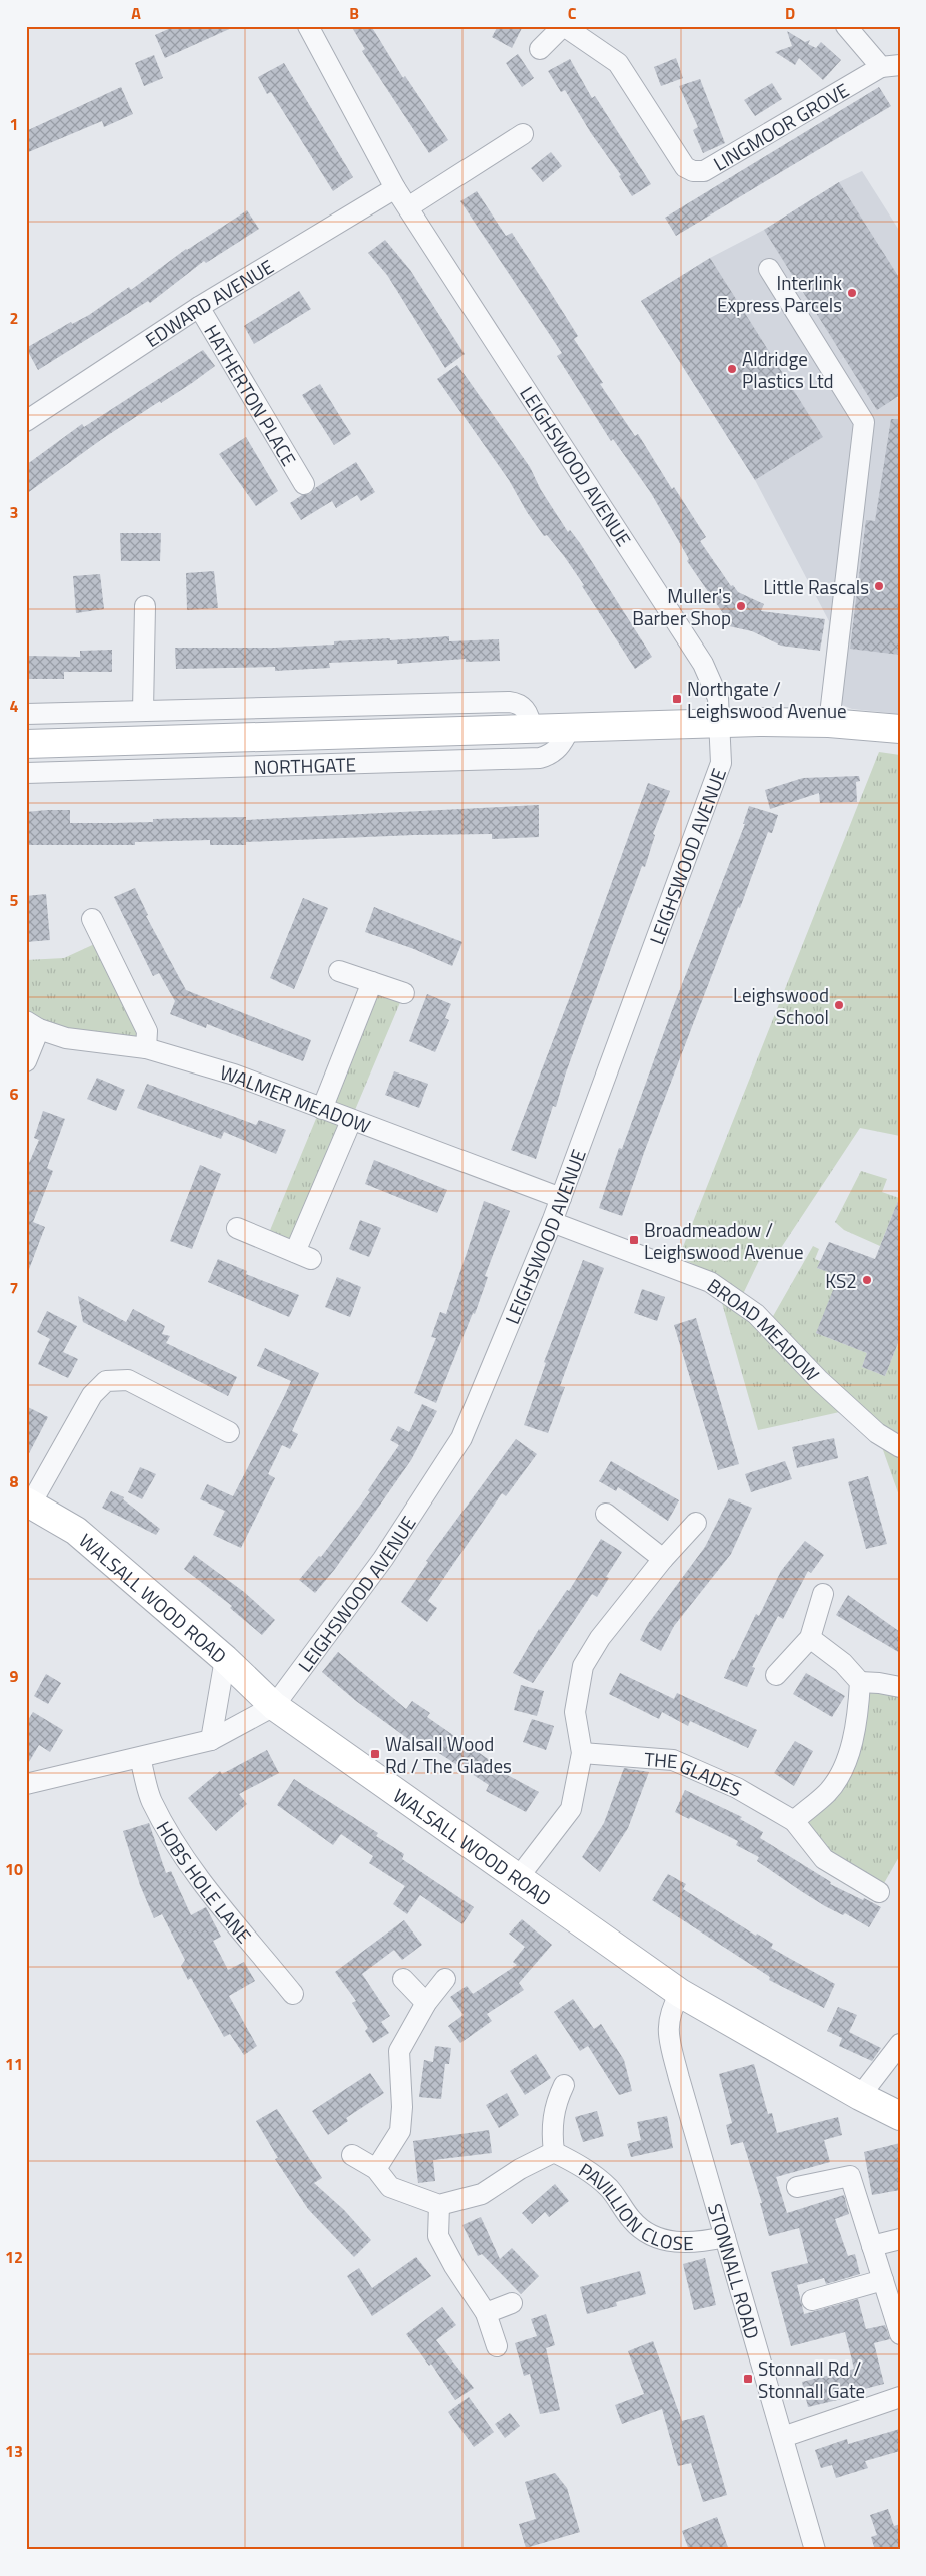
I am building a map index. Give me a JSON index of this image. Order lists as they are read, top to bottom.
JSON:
{
  "streets": {
    "street": [
      "LINGMOOR GROVE",
      "EDWARD AVENUE",
      "HATHERTON PLACE",
      "LEIGHSWOOD AVENUE",
      "NORTHGATE",
      "WALMER MEADOW",
      "BROAD MEADOW",
      "WALSALL WOOD ROAD",
      "THE GLADES",
      "HOBS HOLE LANE",
      "PAVILLION CLOSE",
      "STONNALL ROAD"
    ]
  },
  "crossings": [
    ["EDWARD AVENUE", "HATHERTON PLACE"],
    ["EDWARD AVENUE", "LEIGHSWOOD AVENUE"],
    ["LEIGHSWOOD AVENUE", "NORTHGATE"],
    ["LEIGHSWOOD AVENUE", "WALMER MEADOW"],
    ["LEIGHSWOOD AVENUE", "BROAD MEADOW"],
    ["LEIGHSWOOD AVENUE", "WALSALL WOOD ROAD"],
    ["WALSALL WOOD ROAD", "STONNALL ROAD"],
    ["PAVILLION CLOSE", "STONNALL ROAD"]
  ],
  "places": {
    "other": [
      "Interlink Express Parcels",
      "Aldridge Plastics Ltd",
      "Little Rascals",
      "Muller's Barber Shop",
      "Leighswood School",
      "KS2"
    ],
    "transit": [
      "Northgate / Leighswood Avenue",
      "Broadmeadow / Leighswood Avenue",
      "Walsall Wood Rd / The Glades",
      "Stonnall Rd / Stonnall Gate"
    ]
  },
  "grid": {
    "columns": [
      "A",
      "B",
      "C",
      "D"
    ],
    "rows": [
      "1",
      "2",
      "3",
      "4",
      "5",
      "6",
      "7",
      "8",
      "9",
      "10",
      "11",
      "12",
      "13"
    ]
  }
}
